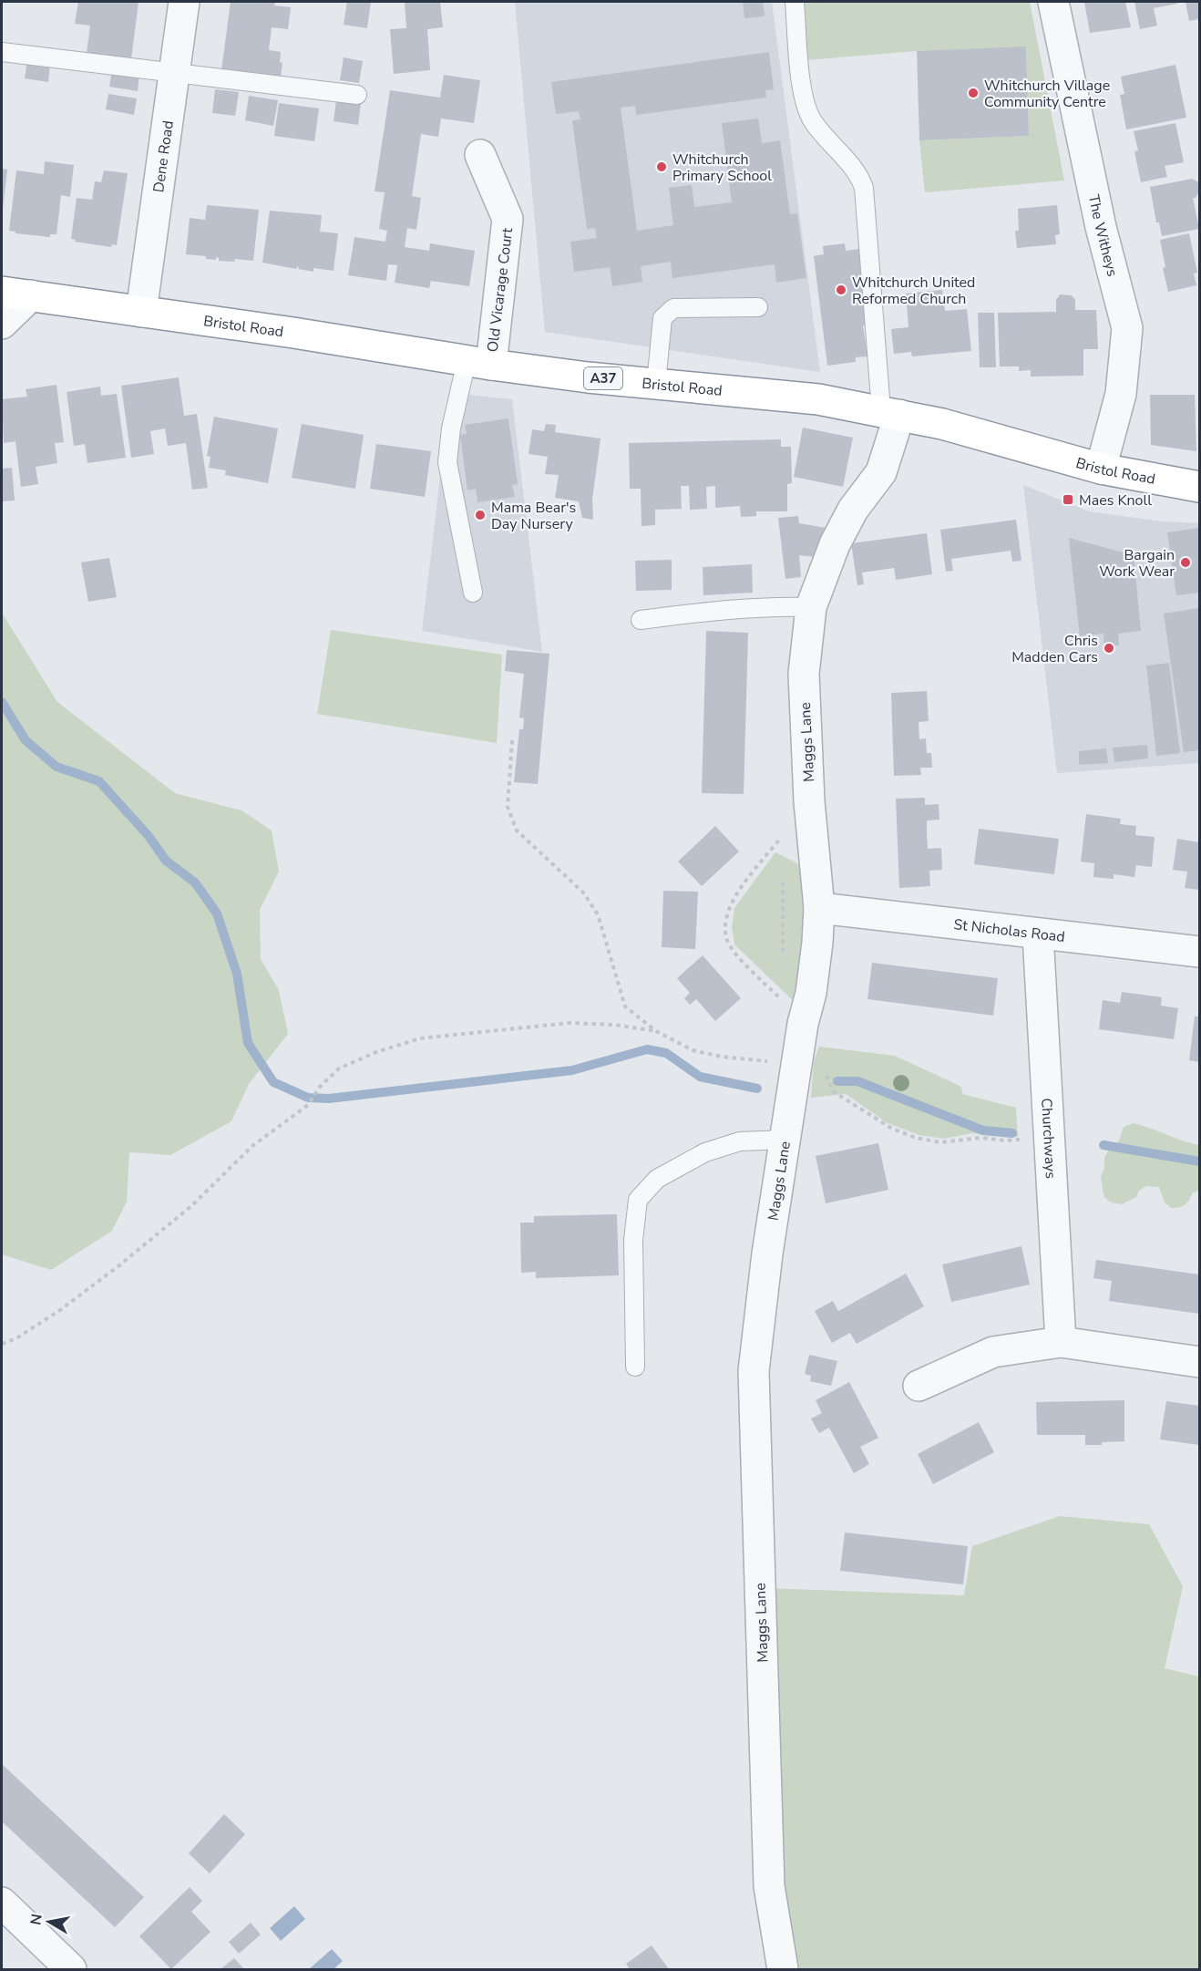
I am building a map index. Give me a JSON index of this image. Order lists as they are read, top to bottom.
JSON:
{
  "streets": {
    "highway": ["Bristol Road", "A37"],
    "street": [
      "Dene Road",
      "The Witheys",
      "Old Vicarage Court",
      "Maggs Lane",
      "St Nicholas Road",
      "Churchways"
    ]
  },
  "crossings": [
    ["Dene Road", "Bristol Road"],
    ["The Witheys", "Bristol Road"],
    ["Old Vicarage Court", "Bristol Road"],
    ["Bristol Road", "Maggs Lane"],
    ["Maggs Lane", "St Nicholas Road"],
    ["St Nicholas Road", "Churchways"]
  ],
  "places": {
    "other": [
      "Whitchurch Village Community Centre",
      "Whitchurch Primary School",
      "Whitchurch United Reformed Church",
      "Mama Bear's Day Nursery",
      "Bargain Work Wear",
      "Chris Madden Cars"
    ],
    "transit": ["Maes Knoll"]
  },
  "north": "left"
}
